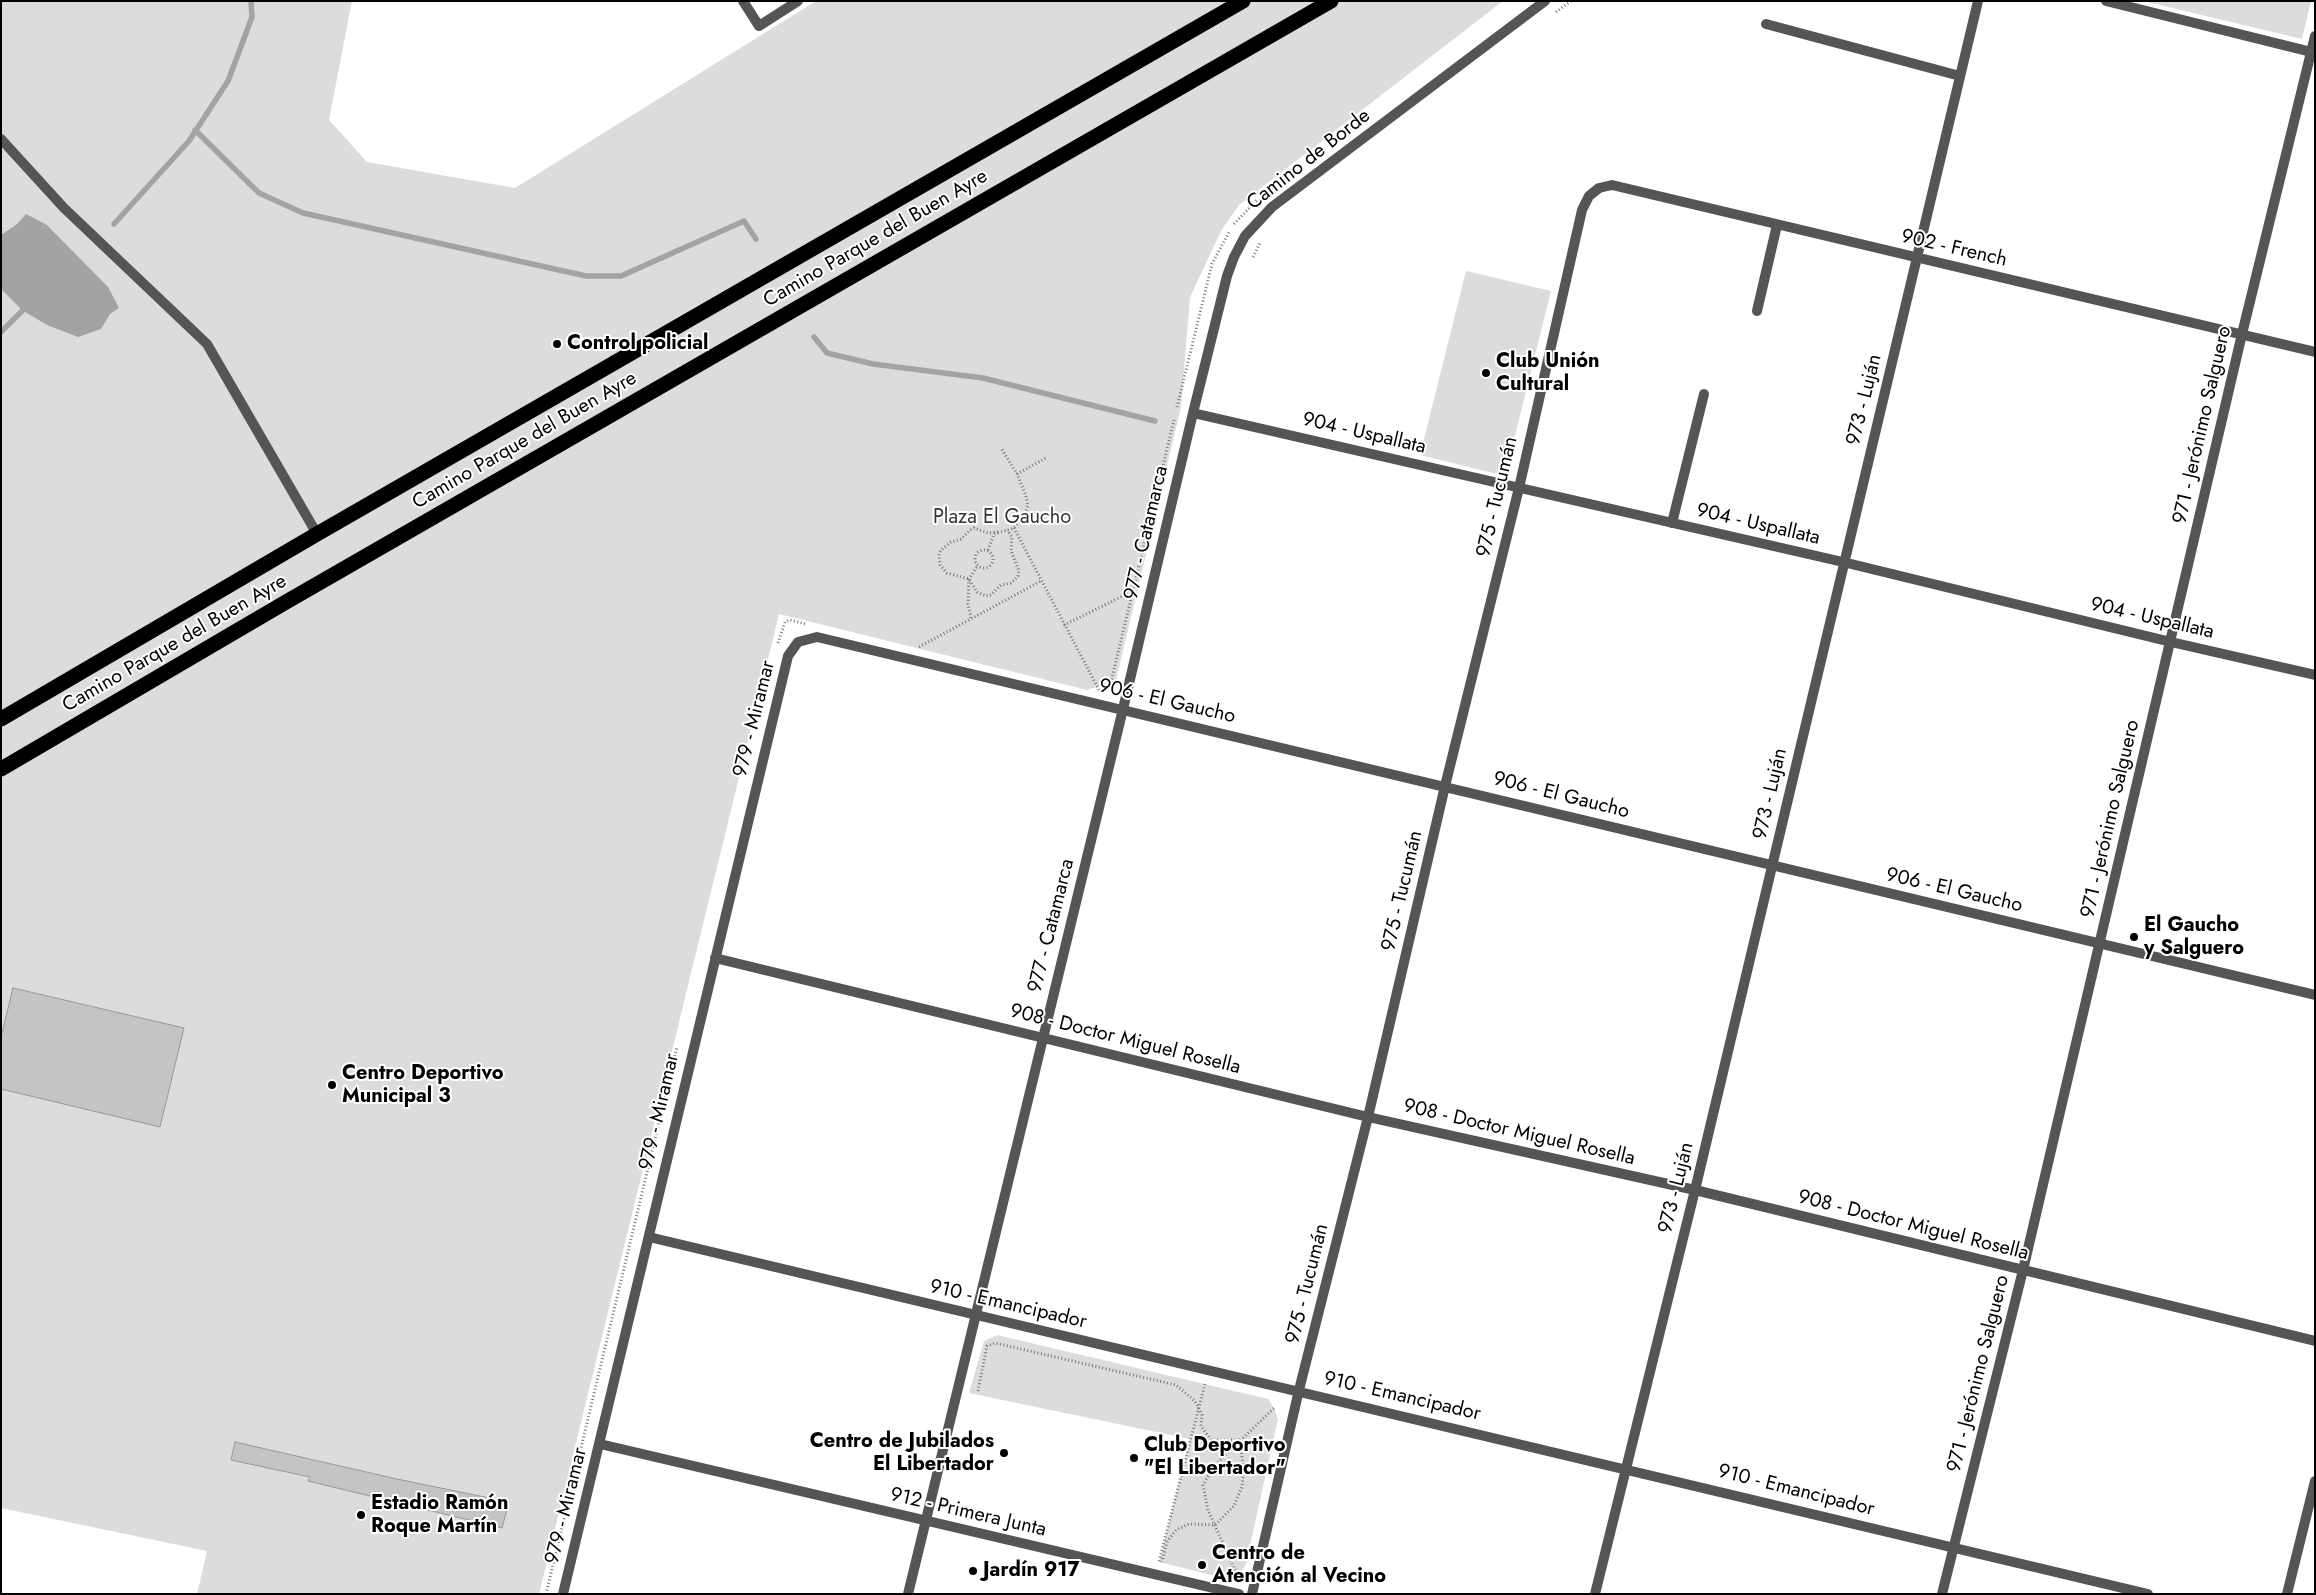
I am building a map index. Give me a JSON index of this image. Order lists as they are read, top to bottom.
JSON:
{
  "streets": {
    "highway": ["Camino Parque del Buen Ayre"],
    "street": [
      "Camino de Borde",
      "902 - French",
      "973 - Luján",
      "971 - Jerónimo Salguero",
      "904 - Uspallata",
      "975 - Tucumán",
      "977 - Catamarca",
      "906 - El Gaucho",
      "979 - Miramar",
      "908 - Doctor Miguel Rosella",
      "910 - Emancipador",
      "912 - Primera Junta"
    ]
  },
  "crossings": [
    ["Camino de Borde", "904 - Uspallata"],
    ["Camino de Borde", "977 - Catamarca"],
    ["902 - French", "973 - Luján"],
    ["902 - French", "971 - Jerónimo Salguero"],
    ["902 - French", "975 - Tucumán"],
    ["973 - Luján", "904 - Uspallata"],
    ["973 - Luján", "906 - El Gaucho"],
    ["973 - Luján", "908 - Doctor Miguel Rosella"],
    ["973 - Luján", "910 - Emancipador"],
    ["971 - Jerónimo Salguero", "904 - Uspallata"],
    ["971 - Jerónimo Salguero", "906 - El Gaucho"],
    ["971 - Jerónimo Salguero", "908 - Doctor Miguel Rosella"],
    ["971 - Jerónimo Salguero", "910 - Emancipador"],
    ["904 - Uspallata", "975 - Tucumán"],
    ["904 - Uspallata", "977 - Catamarca"],
    ["975 - Tucumán", "906 - El Gaucho"],
    ["975 - Tucumán", "908 - Doctor Miguel Rosella"],
    ["975 - Tucumán", "910 - Emancipador"],
    ["977 - Catamarca", "906 - El Gaucho"],
    ["977 - Catamarca", "908 - Doctor Miguel Rosella"],
    ["977 - Catamarca", "910 - Emancipador"],
    ["977 - Catamarca", "912 - Primera Junta"],
    ["906 - El Gaucho", "979 - Miramar"],
    ["979 - Miramar", "908 - Doctor Miguel Rosella"],
    ["979 - Miramar", "910 - Emancipador"],
    ["979 - Miramar", "912 - Primera Junta"]
  ],
  "parks": ["Plaza El Gaucho"],
  "places": [
    "Control policial",
    "Club Unión Cultural",
    "El Gaucho y Salguero",
    "Centro Deportivo Municipal 3",
    "Centro de Jubilados El Libertador",
    "Club Deportivo \"El Libertador\"",
    "Estadio Ramón Roque Martín",
    "Centro de Atención al Vecino",
    "Jardín 917"
  ]
}
